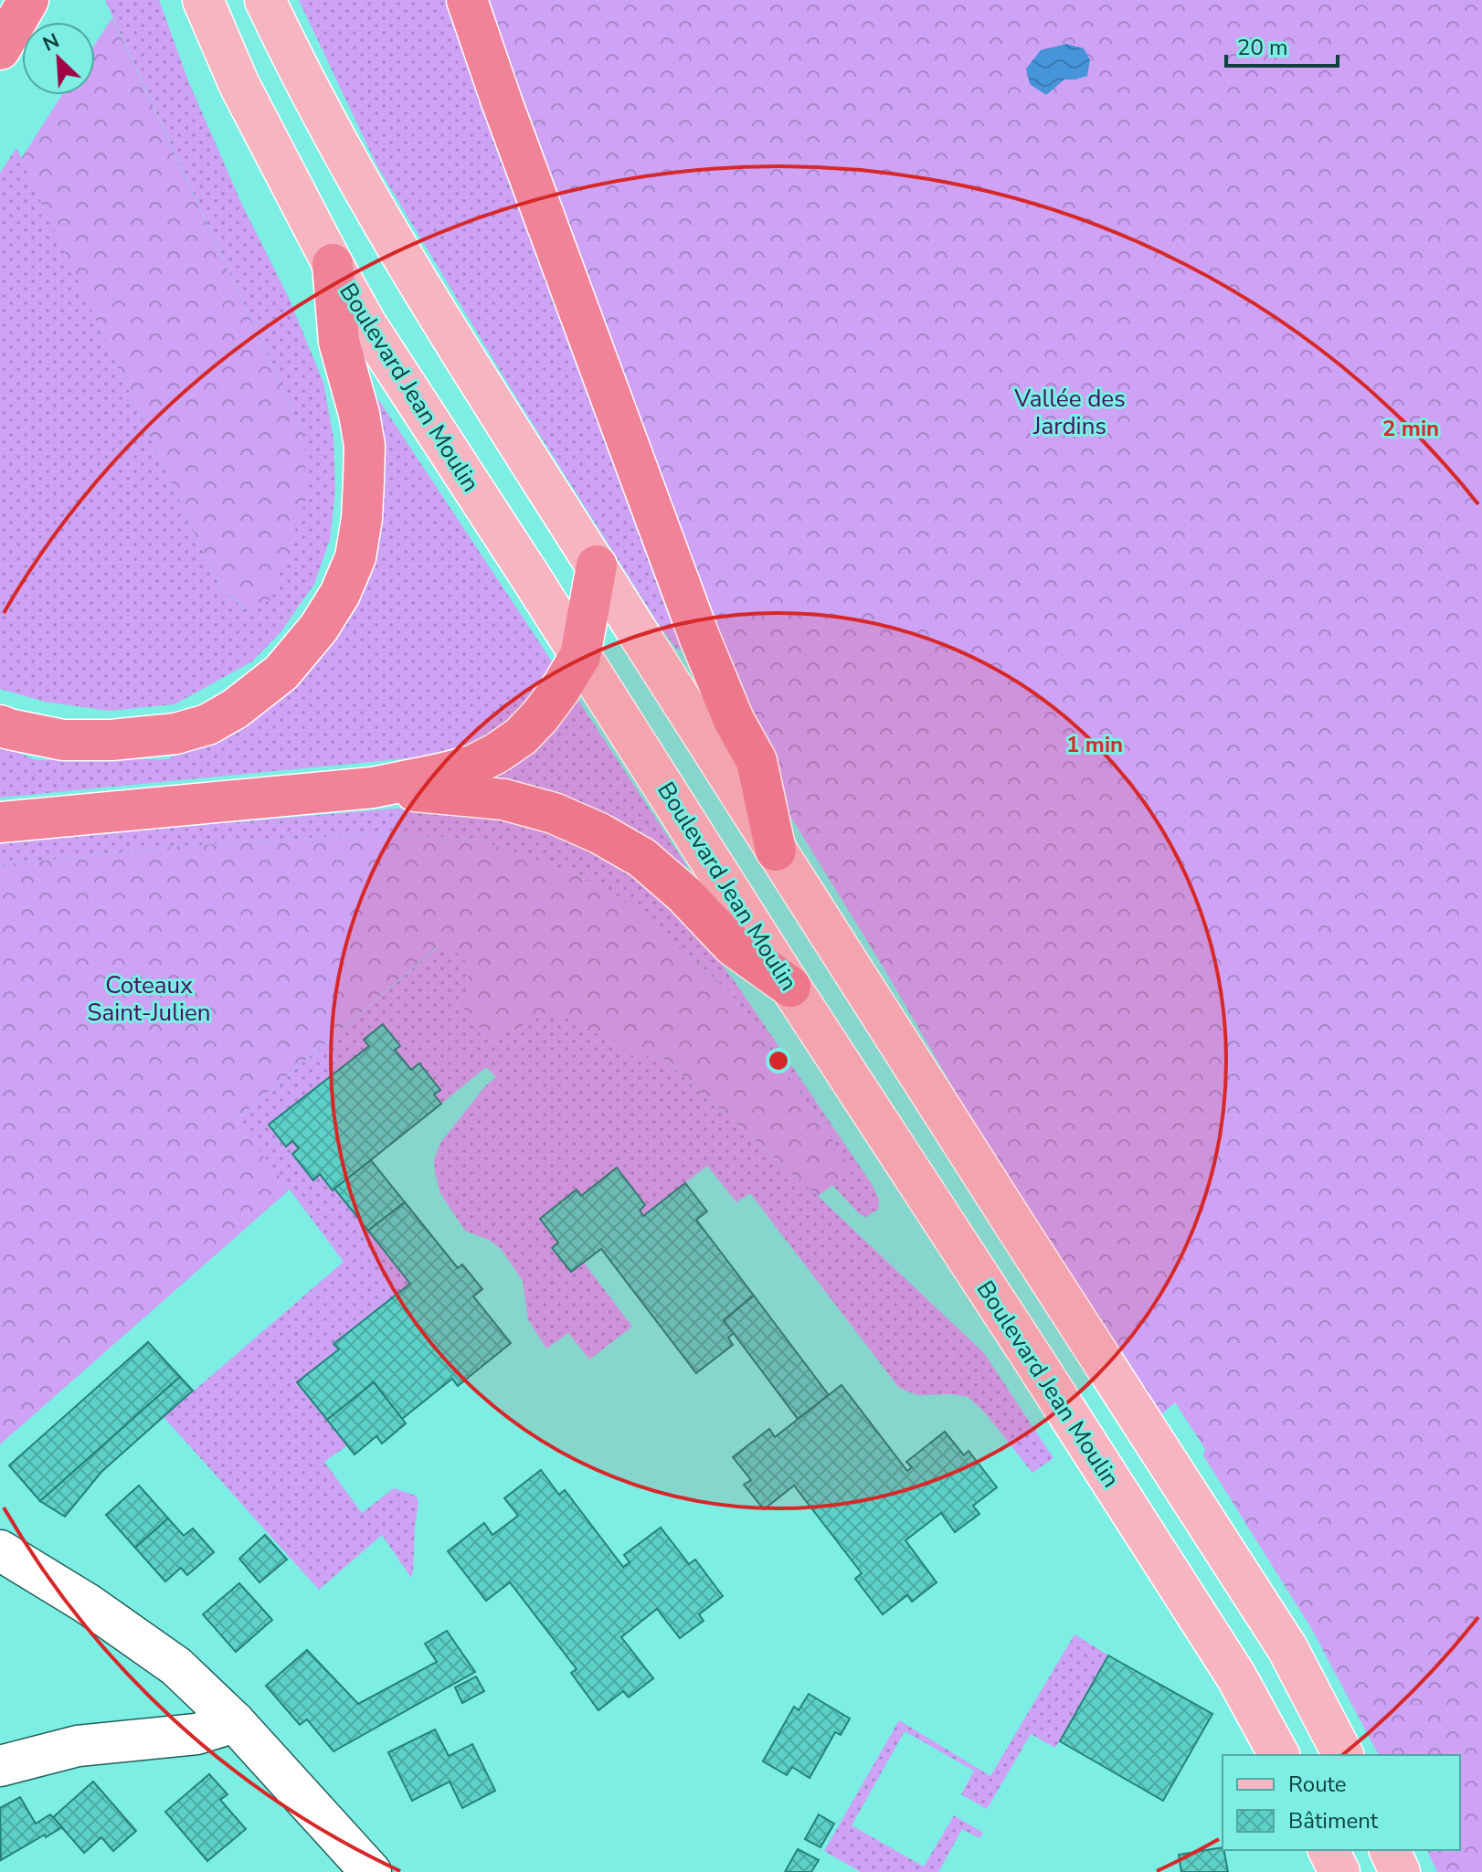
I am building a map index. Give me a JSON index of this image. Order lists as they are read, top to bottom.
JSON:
{
  "streets": {
    "main road": ["Boulevard Jean Moulin"]
  },
  "parks": ["Vallée des Jardins", "Coteaux Saint-Julien"],
  "legend": ["Route", "Bâtiment"],
  "scale_bar": "20 m",
  "north": "top left",
  "rings": ["2 min", "1 min"]
}
